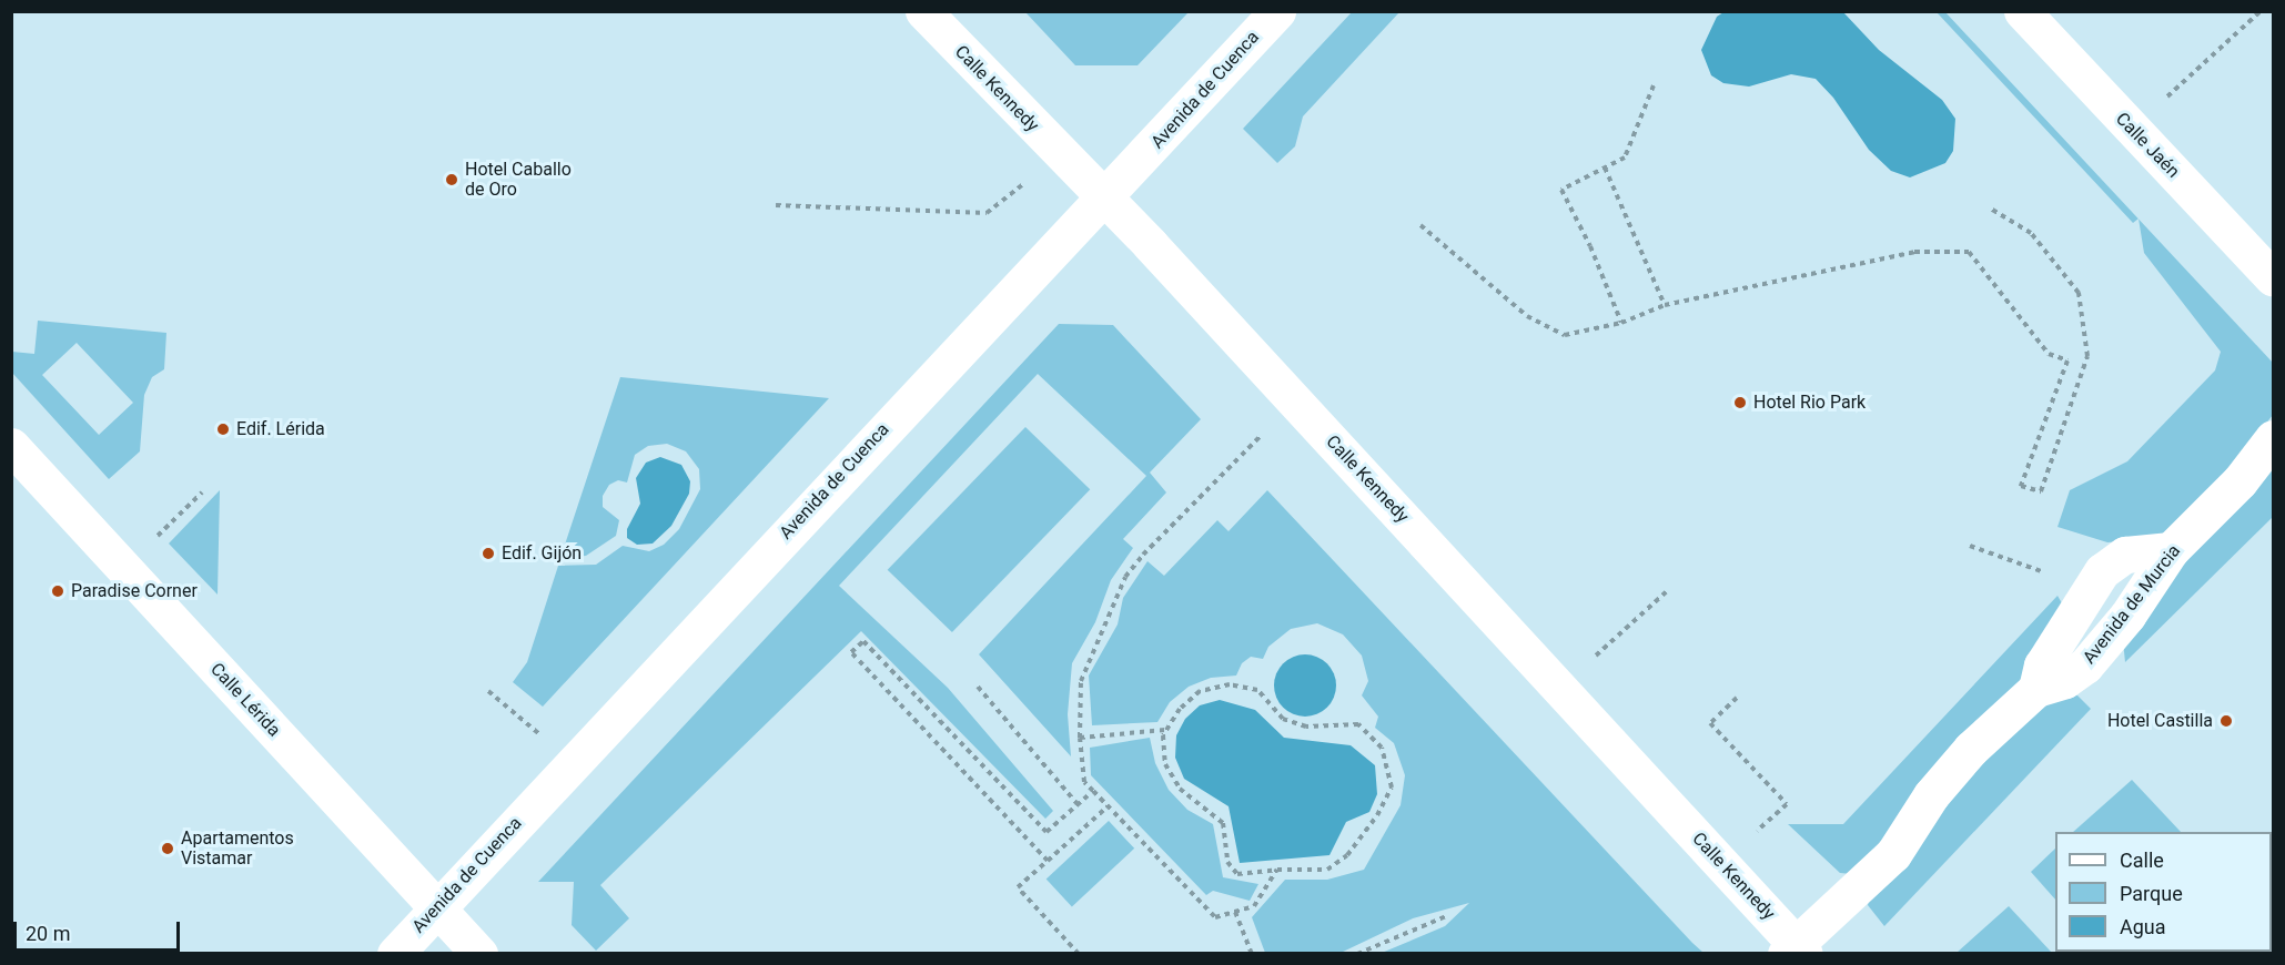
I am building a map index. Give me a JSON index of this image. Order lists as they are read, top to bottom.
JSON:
{
  "streets": {
    "street": [
      "Calle Kennedy",
      "Avenida de Cuenca",
      "Calle Jaén",
      "Avenida de Murcia",
      "Calle Lérida"
    ]
  },
  "crossings": [
    ["Calle Kennedy", "Avenida de Cuenca"],
    ["Calle Kennedy", "Avenida de Murcia"],
    ["Avenida de Cuenca", "Calle Lérida"]
  ],
  "places": [
    "Hotel Caballo de Oro",
    "Hotel Rio Park",
    "Edif. Lérida",
    "Edif. Gijón",
    "Paradise Corner",
    "Hotel Castilla",
    "Apartamentos Vistamar"
  ],
  "legend": ["Calle", "Parque", "Agua"],
  "scale_bar": "20 m"
}
